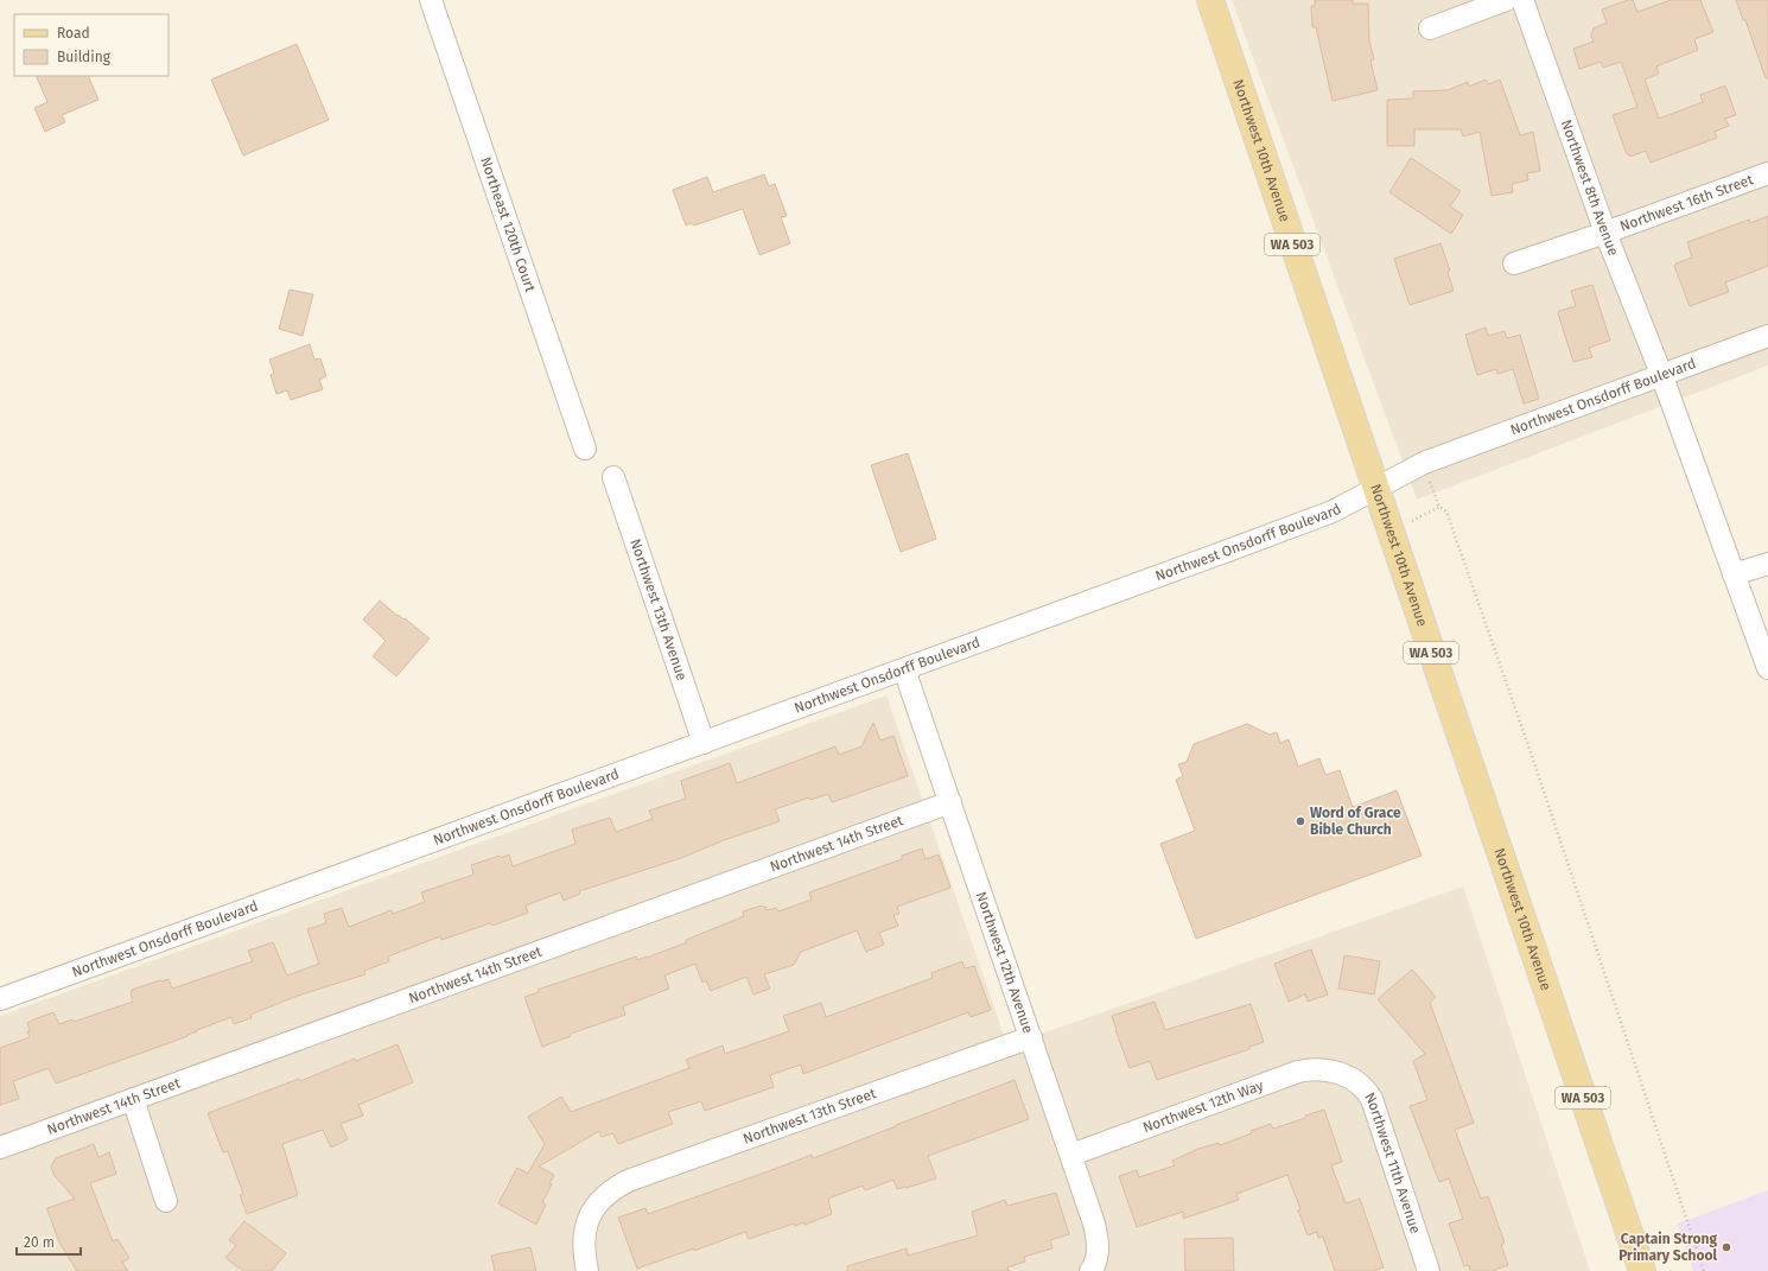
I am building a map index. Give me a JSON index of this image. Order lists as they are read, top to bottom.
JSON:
{
  "streets": {
    "main road": ["Northwest 10th Avenue", "WA 503"],
    "street": [
      "Northwest 8th Avenue",
      "Northwest 16th Street",
      "Northeast 120th Court",
      "Northwest Onsdorff Boulevard",
      "Northwest 13th Avenue",
      "Northwest 14th Street",
      "Northwest 12th Avenue",
      "Northwest 12th Way",
      "Northwest 13th Street",
      "Northwest 11th Avenue"
    ]
  },
  "crossings": [
    ["Northwest 10th Avenue", "Northwest Onsdorff Boulevard"],
    ["Northwest 8th Avenue", "Northwest 16th Street"],
    ["Northwest 8th Avenue", "Northwest Onsdorff Boulevard"],
    ["Northwest Onsdorff Boulevard", "Northwest 13th Avenue"],
    ["Northwest Onsdorff Boulevard", "Northwest 12th Avenue"],
    ["Northwest 14th Street", "Northwest 12th Avenue"],
    ["Northwest 12th Avenue", "Northwest 12th Way"],
    ["Northwest 12th Avenue", "Northwest 13th Street"],
    ["Northwest 12th Way", "Northwest 11th Avenue"]
  ],
  "places": ["Word of Grace Bible Church", "Captain Strong Primary School"],
  "legend": ["Road", "Building"],
  "scale_bar": "20 m"
}
